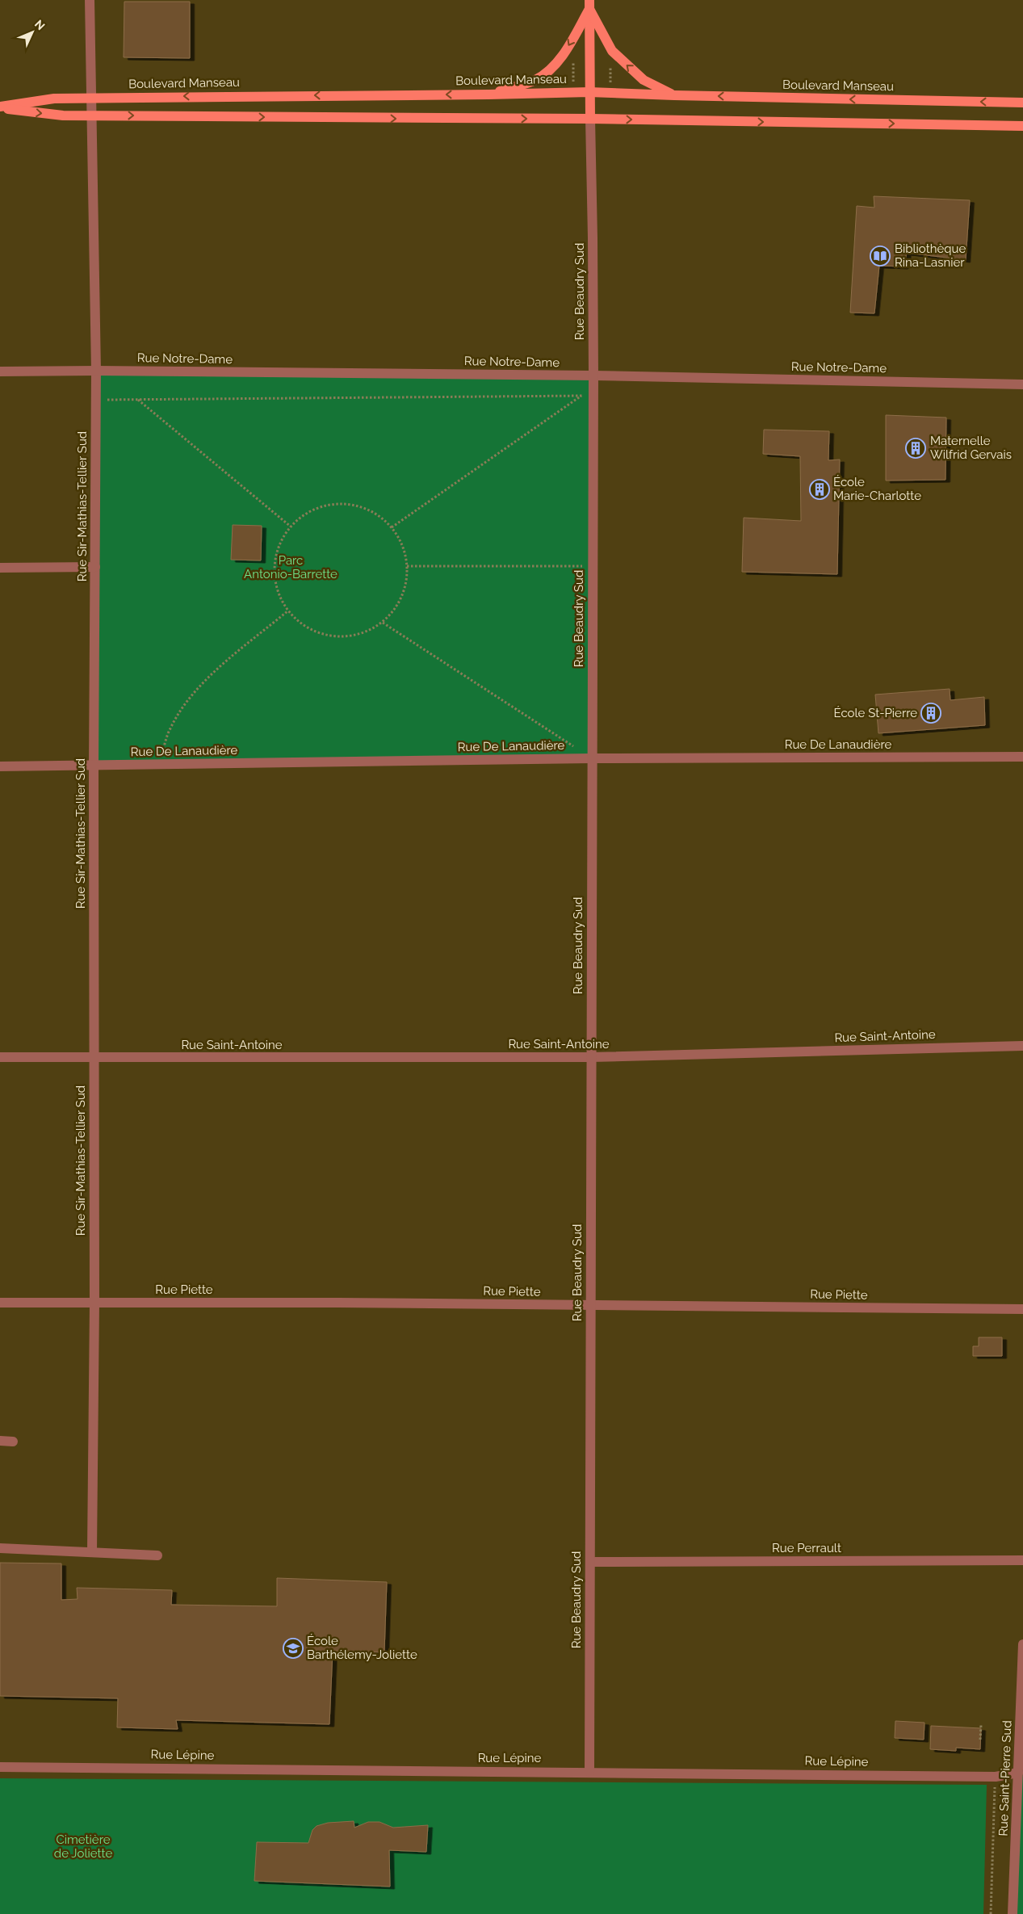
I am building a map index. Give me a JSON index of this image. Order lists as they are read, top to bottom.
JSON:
{
  "streets": {
    "main road": ["Boulevard Manseau"],
    "street": [
      "Rue Beaudry Sud",
      "Rue Notre-Dame",
      "Rue Sir-Mathias-Tellier Sud",
      "Rue De Lanaudière",
      "Rue Saint-Antoine",
      "Rue Piette",
      "Rue Perrault",
      "Rue Lépine",
      "Rue Saint-Pierre Sud"
    ]
  },
  "crossings": [
    ["Boulevard Manseau", "Rue Beaudry Sud"],
    ["Boulevard Manseau", "Rue Sir-Mathias-Tellier Sud"],
    ["Rue Beaudry Sud", "Rue Notre-Dame"],
    ["Rue Beaudry Sud", "Rue De Lanaudière"],
    ["Rue Beaudry Sud", "Rue Saint-Antoine"],
    ["Rue Beaudry Sud", "Rue Piette"],
    ["Rue Beaudry Sud", "Rue Perrault"],
    ["Rue Beaudry Sud", "Rue Lépine"],
    ["Rue Notre-Dame", "Rue Sir-Mathias-Tellier Sud"],
    ["Rue Sir-Mathias-Tellier Sud", "Rue De Lanaudière"],
    ["Rue Sir-Mathias-Tellier Sud", "Rue Saint-Antoine"],
    ["Rue Sir-Mathias-Tellier Sud", "Rue Piette"],
    ["Rue Lépine", "Rue Saint-Pierre Sud"]
  ],
  "parks": ["Parc Antonio-Barrette", "Cimetière de Joliette"],
  "places": {
    "library": ["Bibliothèque Rina-Lasnier"],
    "building": ["Maternelle Wilfrid Gervais", "École Marie-Charlotte", "École St-Pierre"],
    "school or university": ["École Barthélemy-Joliette"]
  },
  "north": "top right"
}
